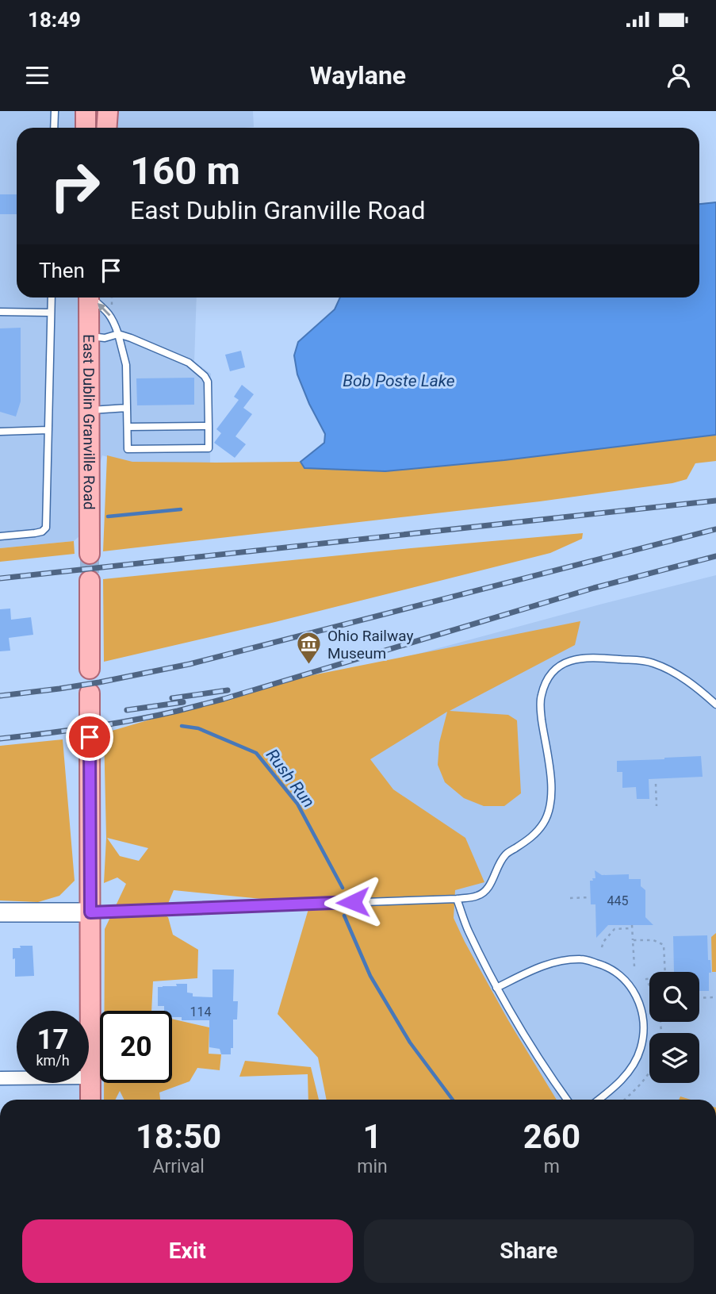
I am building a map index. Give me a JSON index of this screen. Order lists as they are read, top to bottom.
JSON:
{
  "streets": {
    "main road": ["East Dublin Granville Road"]
  },
  "water": ["Bob Poste Lake", "Rush Run"],
  "places": {
    "museum": ["Ohio Railway Museum"]
  },
  "house_numbers": ["445", "114"],
  "page": {
    "status": "18:49",
    "header": "Waylane",
    "turn": ["160 m", "East Dublin Granville Road"],
    "then": "Then",
    "speed": "17 km/h",
    "limit": "20",
    "eta": [
      "18:50",
      "Arrival",
      "1",
      "min",
      "260",
      "m"
    ],
    "buttons": ["Exit", "Share"]
  }
}
